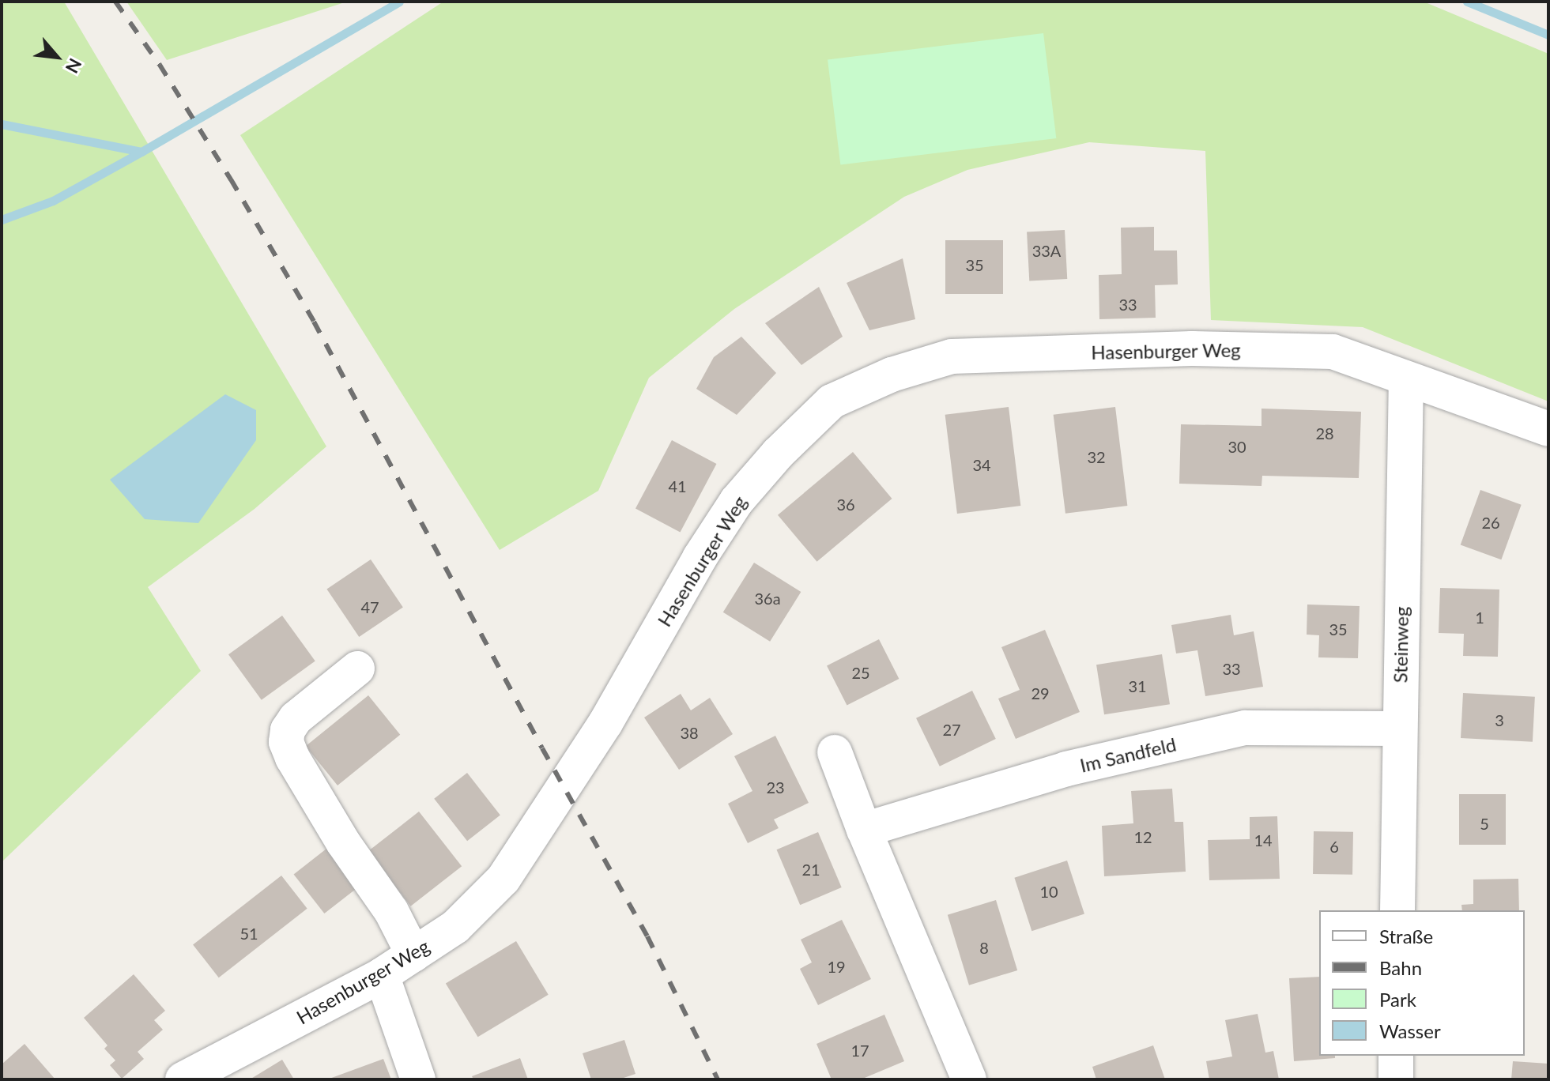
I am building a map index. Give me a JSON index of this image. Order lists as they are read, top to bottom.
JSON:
{
  "streets": {
    "street": ["Hasenburger Weg", "Steinweg", "Im Sandfeld"]
  },
  "crossings": [
    ["Hasenburger Weg", "Steinweg"],
    ["Steinweg", "Im Sandfeld"]
  ],
  "house_numbers": [
    "33A",
    "35",
    "33",
    "28",
    "30",
    "32",
    "34",
    "41",
    "36",
    "26",
    "36a",
    "47",
    "1",
    "35",
    "33",
    "25",
    "31",
    "29",
    "3",
    "27",
    "38",
    "23",
    "5",
    "12",
    "14",
    "6",
    "21",
    "10",
    "51",
    "8",
    "19",
    "17"
  ],
  "legend": [
    "Straße",
    "Bahn",
    "Park",
    "Wasser"
  ],
  "north": "bottom right"
}
